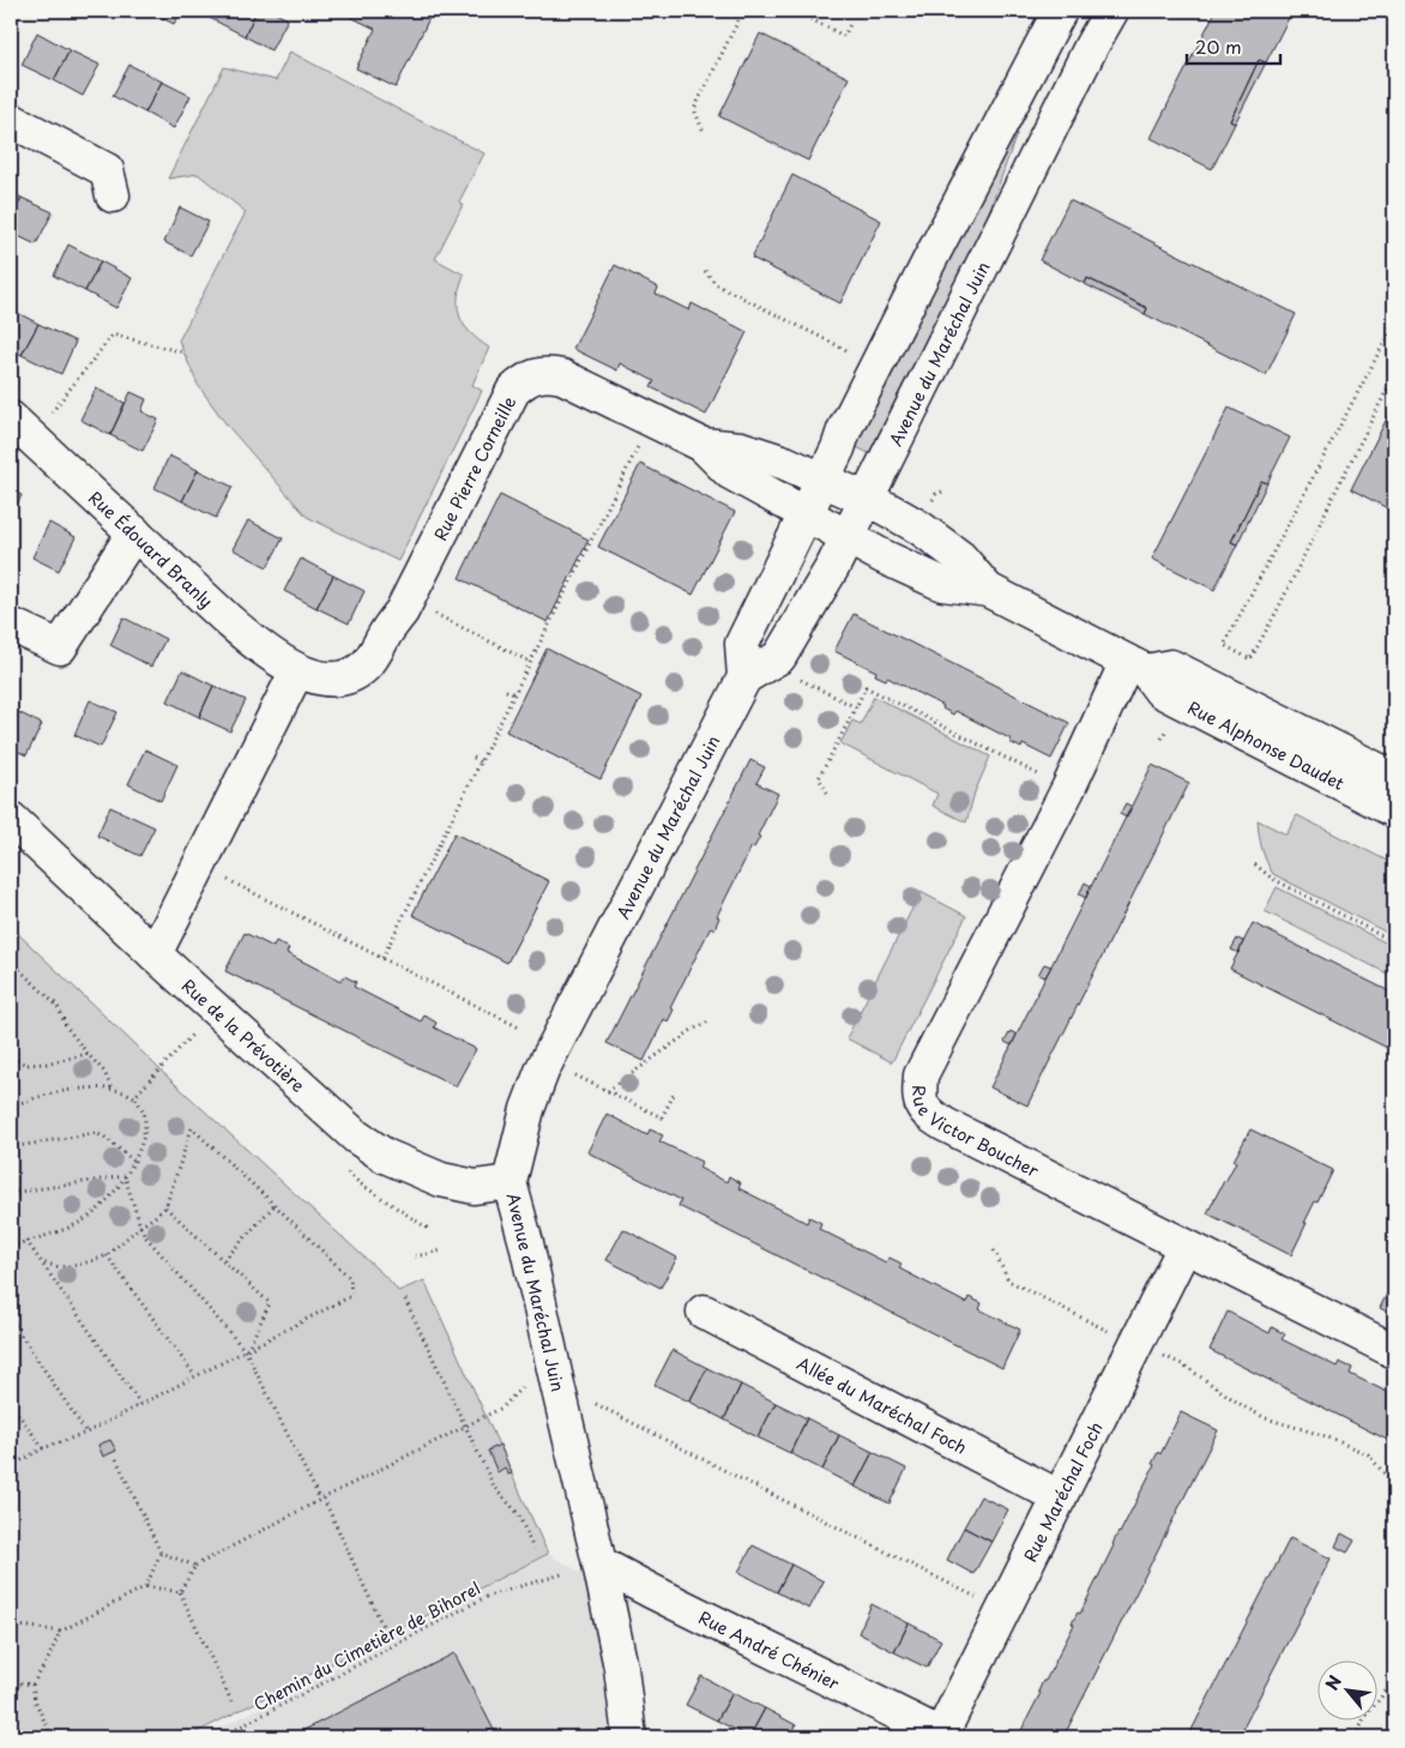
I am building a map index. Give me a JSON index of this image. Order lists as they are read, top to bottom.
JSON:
{
  "streets": {
    "street": [
      "Avenue du Maréchal Juin",
      "Rue Pierre Corneille",
      "Rue Édouard Branly",
      "Rue Alphonse Daudet",
      "Rue de la Prévotière",
      "Rue Victor Boucher",
      "Allée du Maréchal Foch",
      "Rue Maréchal Foch",
      "Rue André Chénier"
    ],
    "path": ["Chemin du Cimetière de Bihorel"]
  },
  "crossings": [
    ["Avenue du Maréchal Juin", "Rue Pierre Corneille"],
    ["Avenue du Maréchal Juin", "Rue Alphonse Daudet"],
    ["Avenue du Maréchal Juin", "Rue de la Prévotière"],
    ["Avenue du Maréchal Juin", "Rue André Chénier"],
    ["Rue Pierre Corneille", "Rue Édouard Branly"],
    ["Rue Pierre Corneille", "Rue Alphonse Daudet"],
    ["Rue Alphonse Daudet", "Rue Victor Boucher"],
    ["Rue Victor Boucher", "Rue Maréchal Foch"],
    ["Allée du Maréchal Foch", "Rue Maréchal Foch"],
    ["Rue Maréchal Foch", "Rue André Chénier"]
  ],
  "scale_bar": "20 m",
  "north": "top left"
}
